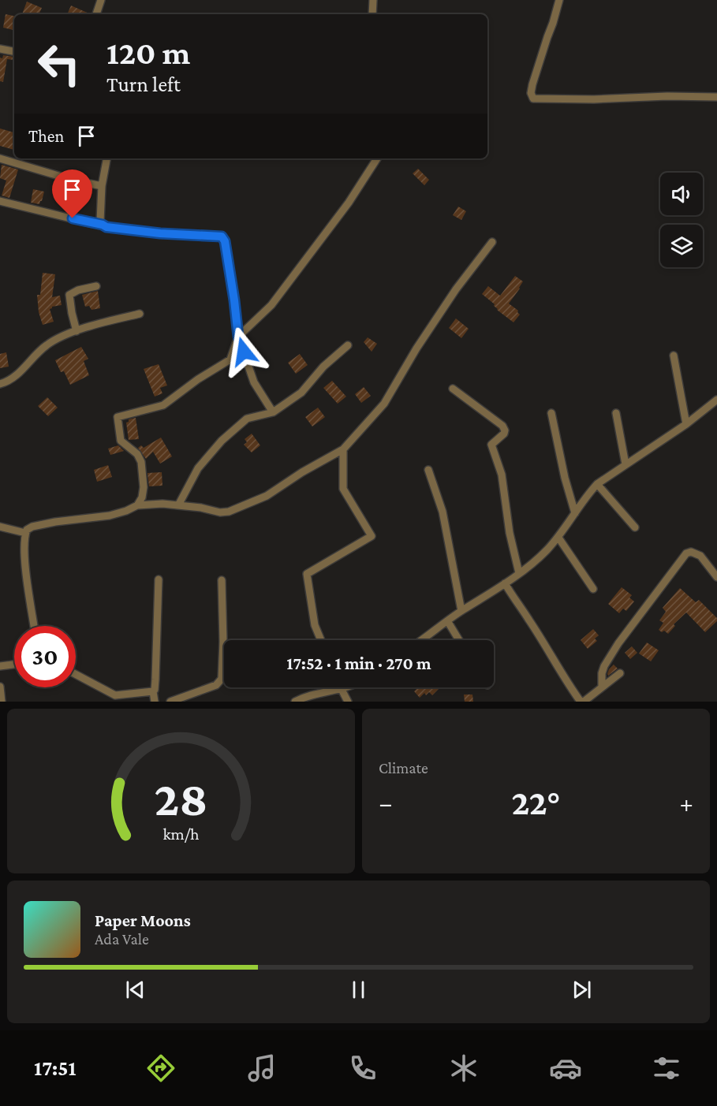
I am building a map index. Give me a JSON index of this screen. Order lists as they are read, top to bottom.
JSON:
{
  "page": {
    "turn": ["120 m", "Turn left"],
    "then": "Then",
    "limit": "30",
    "trip": "17:52 · 1 min · 270 m",
    "tile": "Climate",
    "heat": ["−", "22°", "+"],
    "song": ["Paper Moons", "Ada Vale"],
    "tabs": "17:51",
    "gauge": ["28", "km/h"]
  }
}
